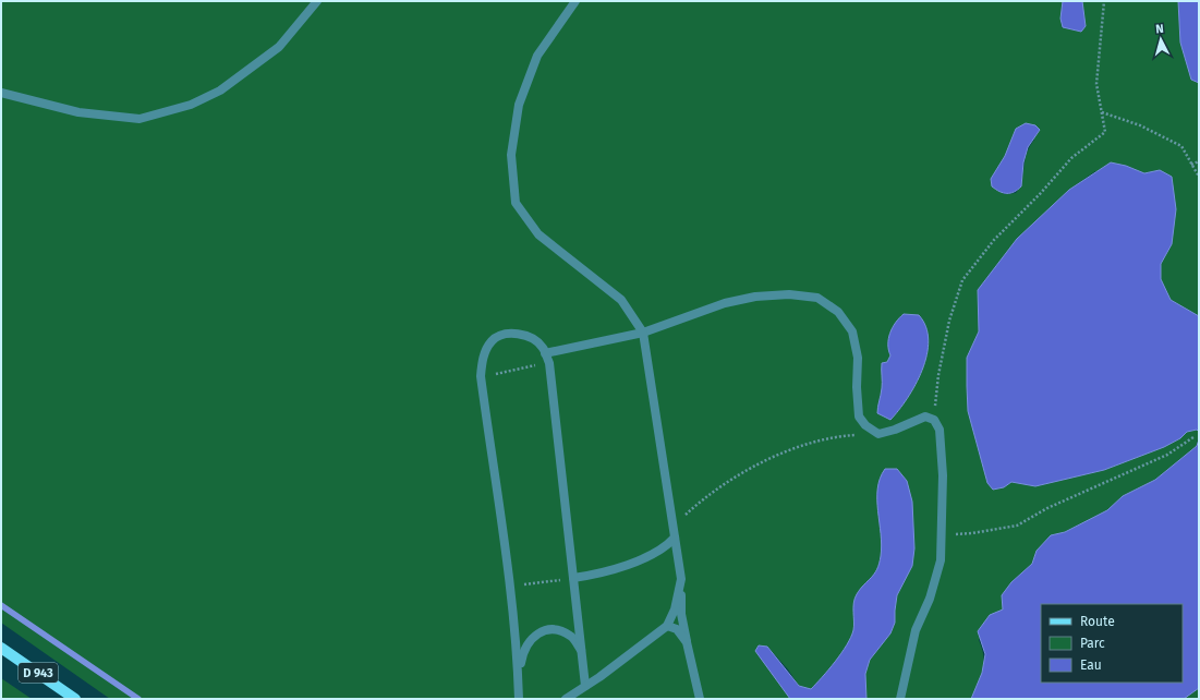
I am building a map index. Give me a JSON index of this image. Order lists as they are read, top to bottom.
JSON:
{
  "streets": {
    "main road": ["D 943"]
  },
  "legend": ["Route", "Parc", "Eau"],
  "north": "top"
}
